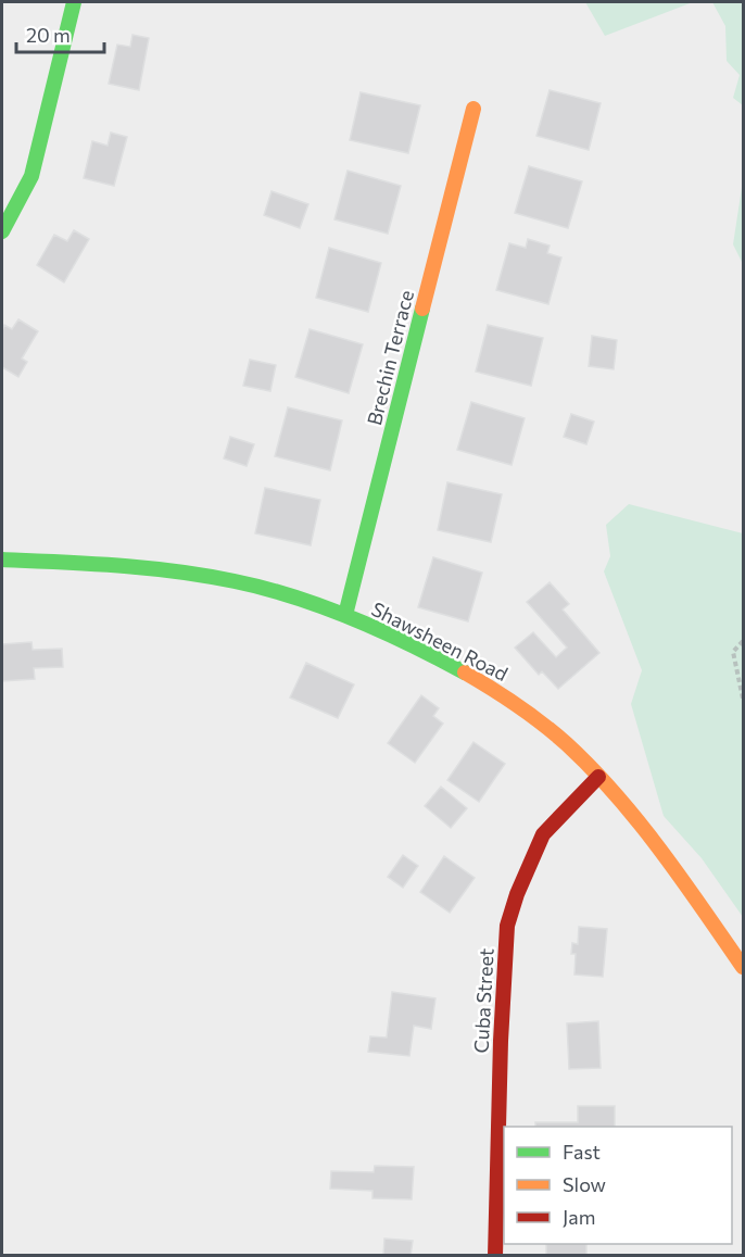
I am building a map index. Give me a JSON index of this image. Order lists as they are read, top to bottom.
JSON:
{
  "streets": {
    "main road": ["Brechin Terrace", "Shawsheen Road", "Cuba Street"]
  },
  "crossings": [
    ["Brechin Terrace", "Shawsheen Road"],
    ["Shawsheen Road", "Cuba Street"]
  ],
  "legend": ["Fast", "Slow", "Jam"],
  "scale_bar": "20 m"
}
